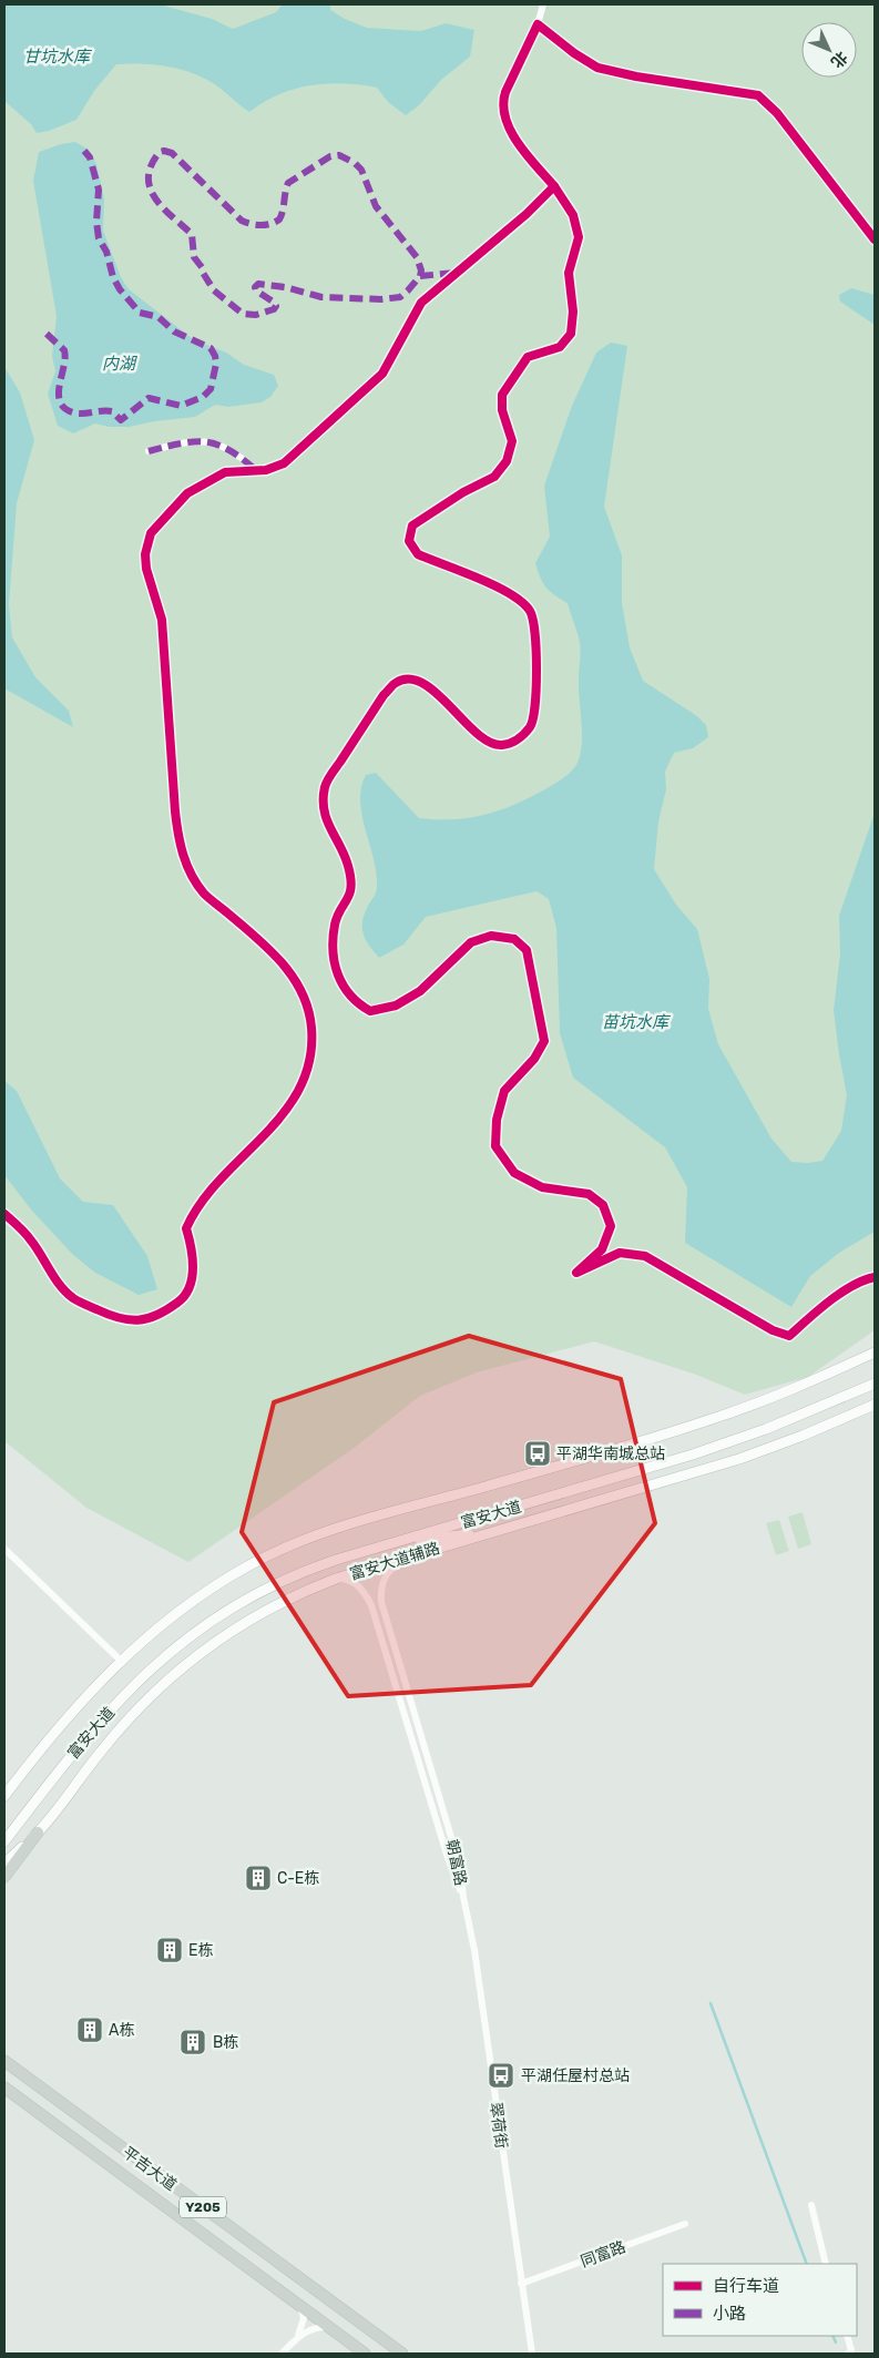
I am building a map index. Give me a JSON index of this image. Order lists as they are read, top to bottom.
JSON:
{
  "streets": {
    "main road": [
      "富安大道",
      "富安大道辅路",
      "平吉大道",
      "Y205"
    ],
    "street": ["朝富路", "翠荷街", "同富路"]
  },
  "crossings": [
    ["富安大道辅路", "朝富路"],
    ["朝富路", "翠荷街"],
    ["翠荷街", "同富路"]
  ],
  "water": ["甘坑水库", "内湖", "苗坑水库"],
  "places": {
    "bus stop": ["平湖华南城总站", "平湖任屋村总站"],
    "building": [
      "C-E栋",
      "E栋",
      "A栋",
      "B栋"
    ]
  },
  "legend": ["自行车道", "小路"],
  "north": "bottom right"
}
